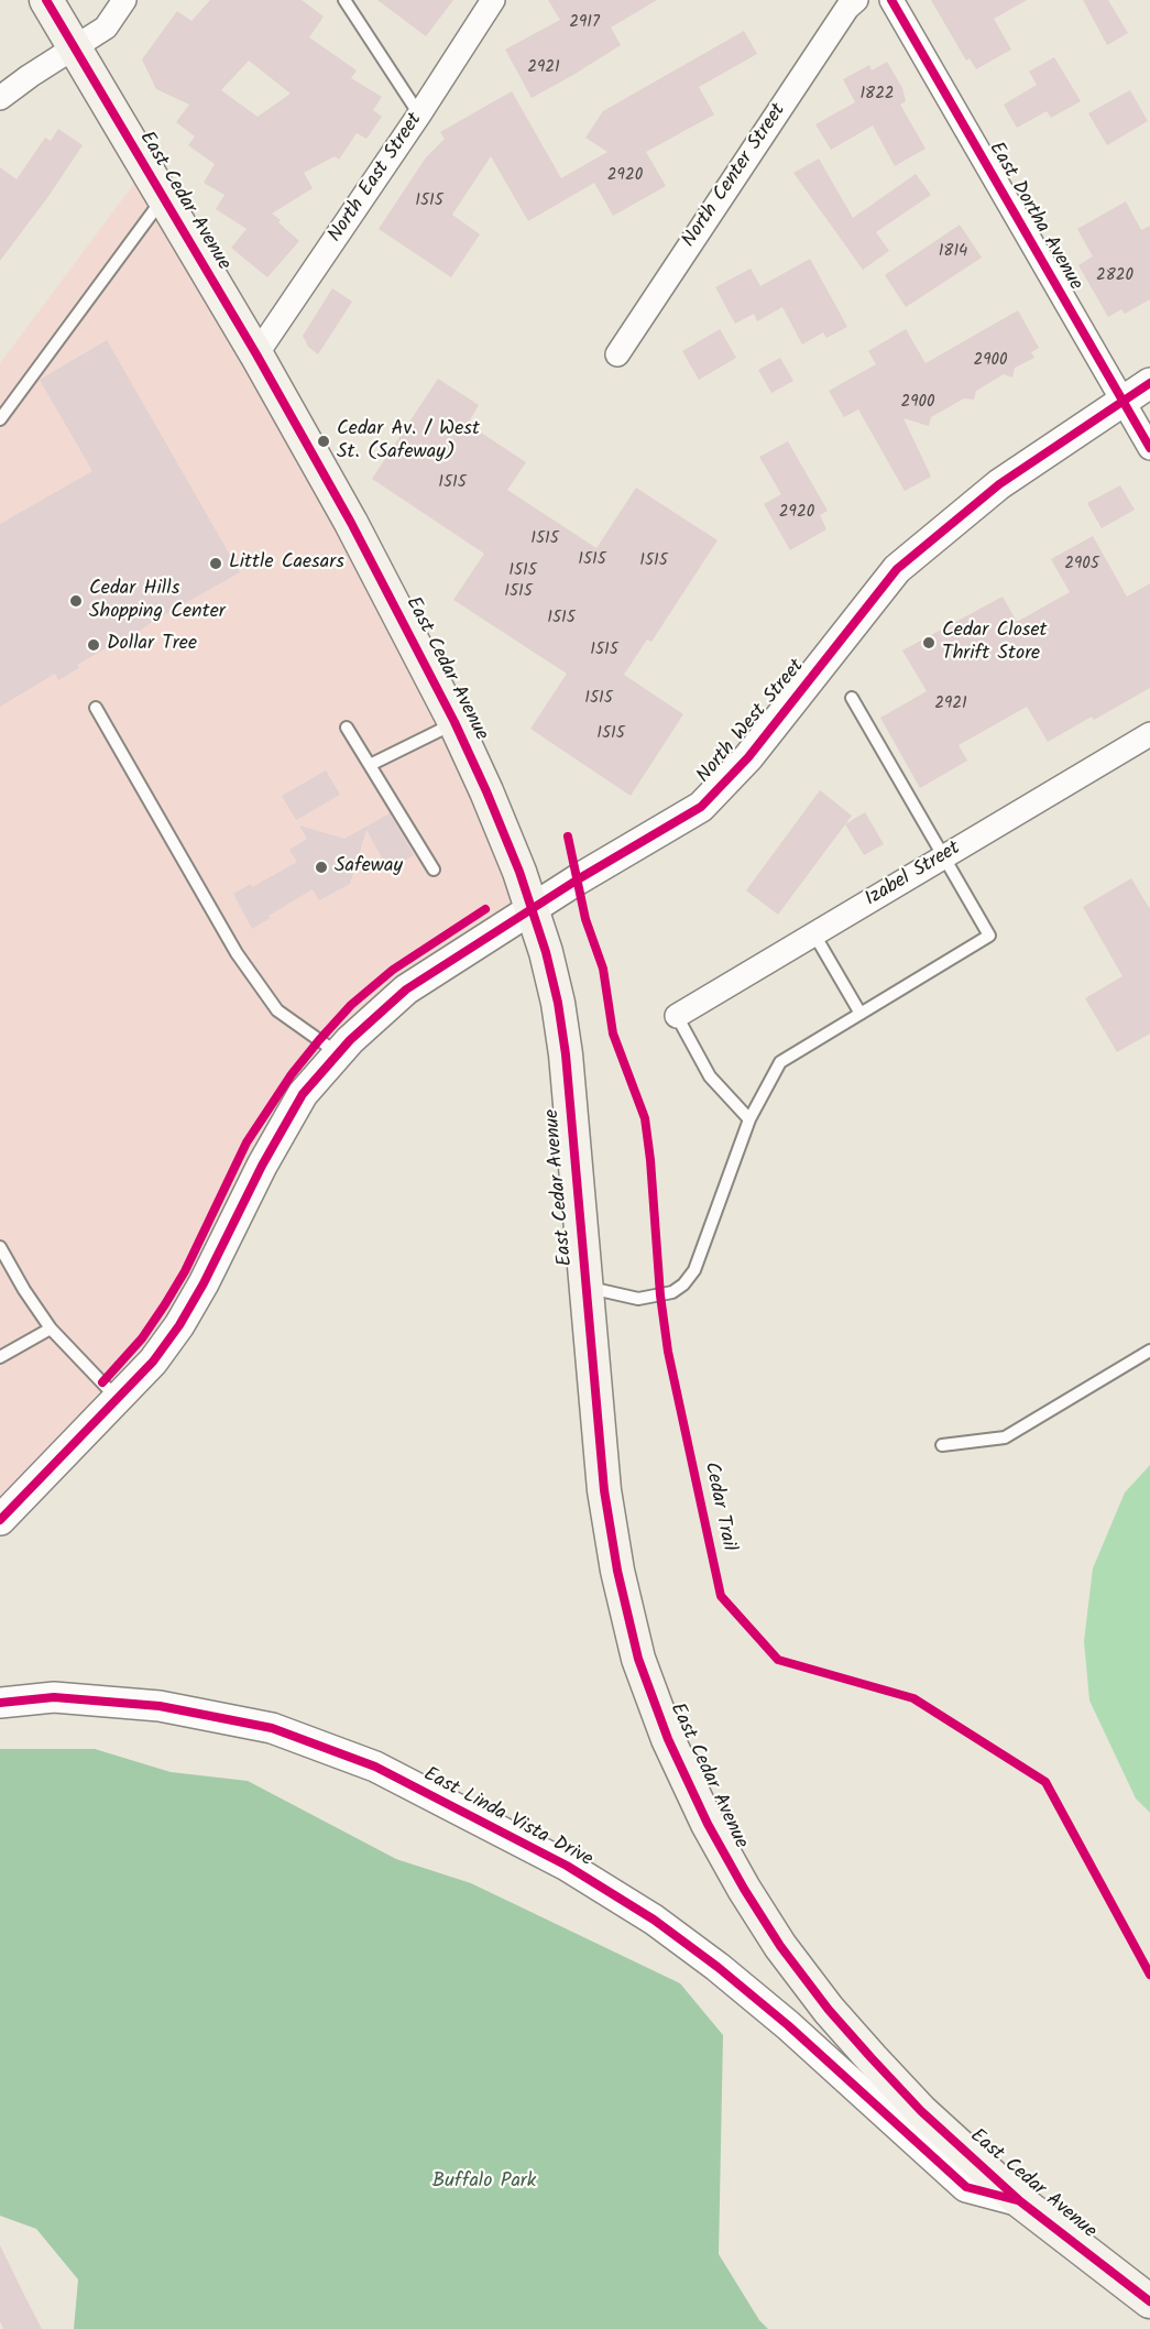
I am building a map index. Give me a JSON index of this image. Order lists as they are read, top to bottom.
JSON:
{
  "streets": {
    "main road": ["East Cedar Avenue"],
    "street": [
      "North Center Street",
      "North East Street",
      "East Dortha Avenue",
      "North West Street",
      "Izabel Street",
      "East Linda Vista Drive"
    ],
    "cycle path": ["Cedar Trail"]
  },
  "crossings": [
    ["North East Street", "East Cedar Avenue"],
    ["East Cedar Avenue", "North West Street"],
    ["East Cedar Avenue", "East Linda Vista Drive"],
    ["East Dortha Avenue", "North West Street"]
  ],
  "parks": ["Buffalo Park"],
  "places": [
    "Cedar Av. / West St. (Safeway)",
    "Little Caesars",
    "Cedar Hills Shopping Center",
    "Cedar Closet Thrift Store",
    "Dollar Tree",
    "Safeway"
  ],
  "house_numbers": [
    "2917",
    "2921",
    "1822",
    "2920",
    "1515",
    "1814",
    "2820",
    "2900",
    "2900",
    "1515",
    "2920",
    "1515",
    "1515",
    "1515",
    "2905",
    "1515",
    "1515",
    "1515",
    "1515",
    "1515",
    "2921",
    "1515"
  ]
}
